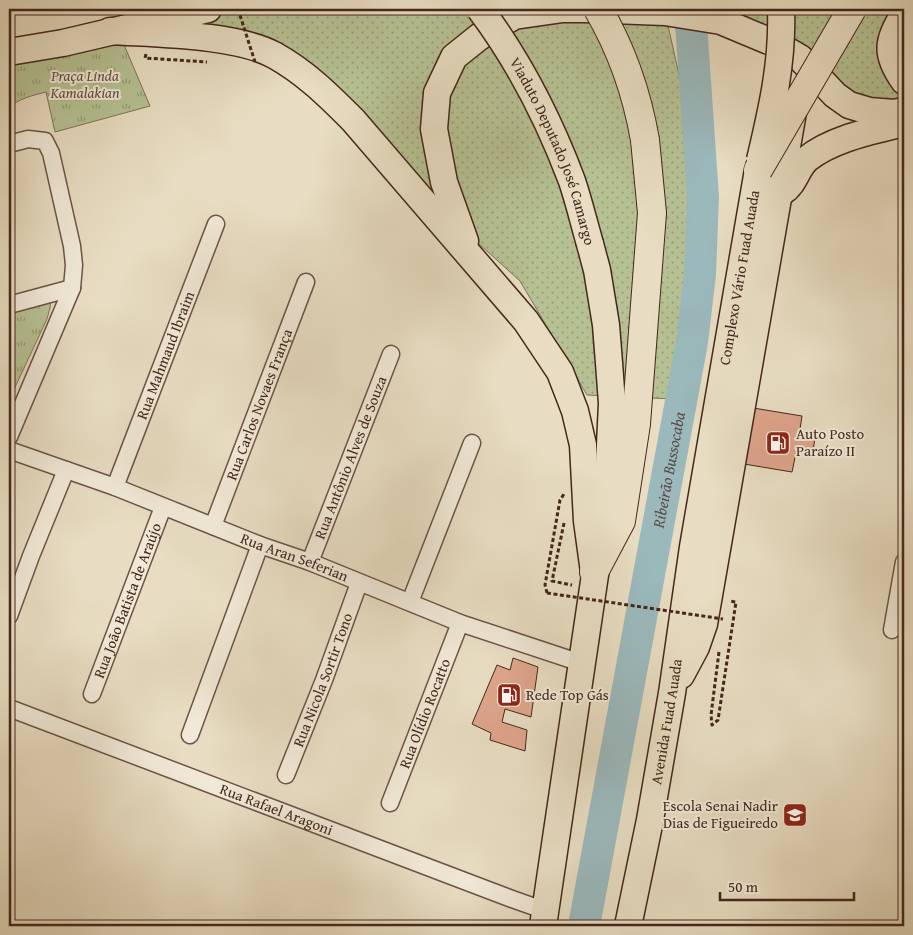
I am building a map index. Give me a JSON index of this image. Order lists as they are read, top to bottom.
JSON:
{
  "streets": {
    "main road": ["Viaduto Deputado José Camargo", "Complexo Vário Fuad Auada", "Avenida Fuad Auada"],
    "street": [
      "Rua Mahmaud Ibraim",
      "Rua Carlos Novaes França",
      "Rua Antônio Alves de Souza",
      "Rua Aran Seferian",
      "Rua João Batista de Araújo",
      "Rua Nicola Sortir Tono",
      "Rua Olídio Rocatto",
      "Rua Rafael Aragoni"
    ]
  },
  "crossings": [
    ["Complexo Vário Fuad Auada", "Avenida Fuad Auada"],
    ["Rua Mahmaud Ibraim", "Rua Aran Seferian"],
    ["Rua Carlos Novaes França", "Rua Aran Seferian"],
    ["Rua Antônio Alves de Souza", "Rua Aran Seferian"],
    ["Rua Aran Seferian", "Rua João Batista de Araújo"],
    ["Rua Aran Seferian", "Rua Nicola Sortir Tono"],
    ["Rua Aran Seferian", "Rua Olídio Rocatto"]
  ],
  "water": ["Ribeirão Bussocaba"],
  "parks": ["Praça Linda Kamalakian"],
  "places": {
    "fuel station": ["Auto Posto Paraízo II", "Rede Top Gás"],
    "school or university": ["Escola Senai Nadir Dias de Figueiredo"]
  },
  "scale_bar": "50 m"
}
